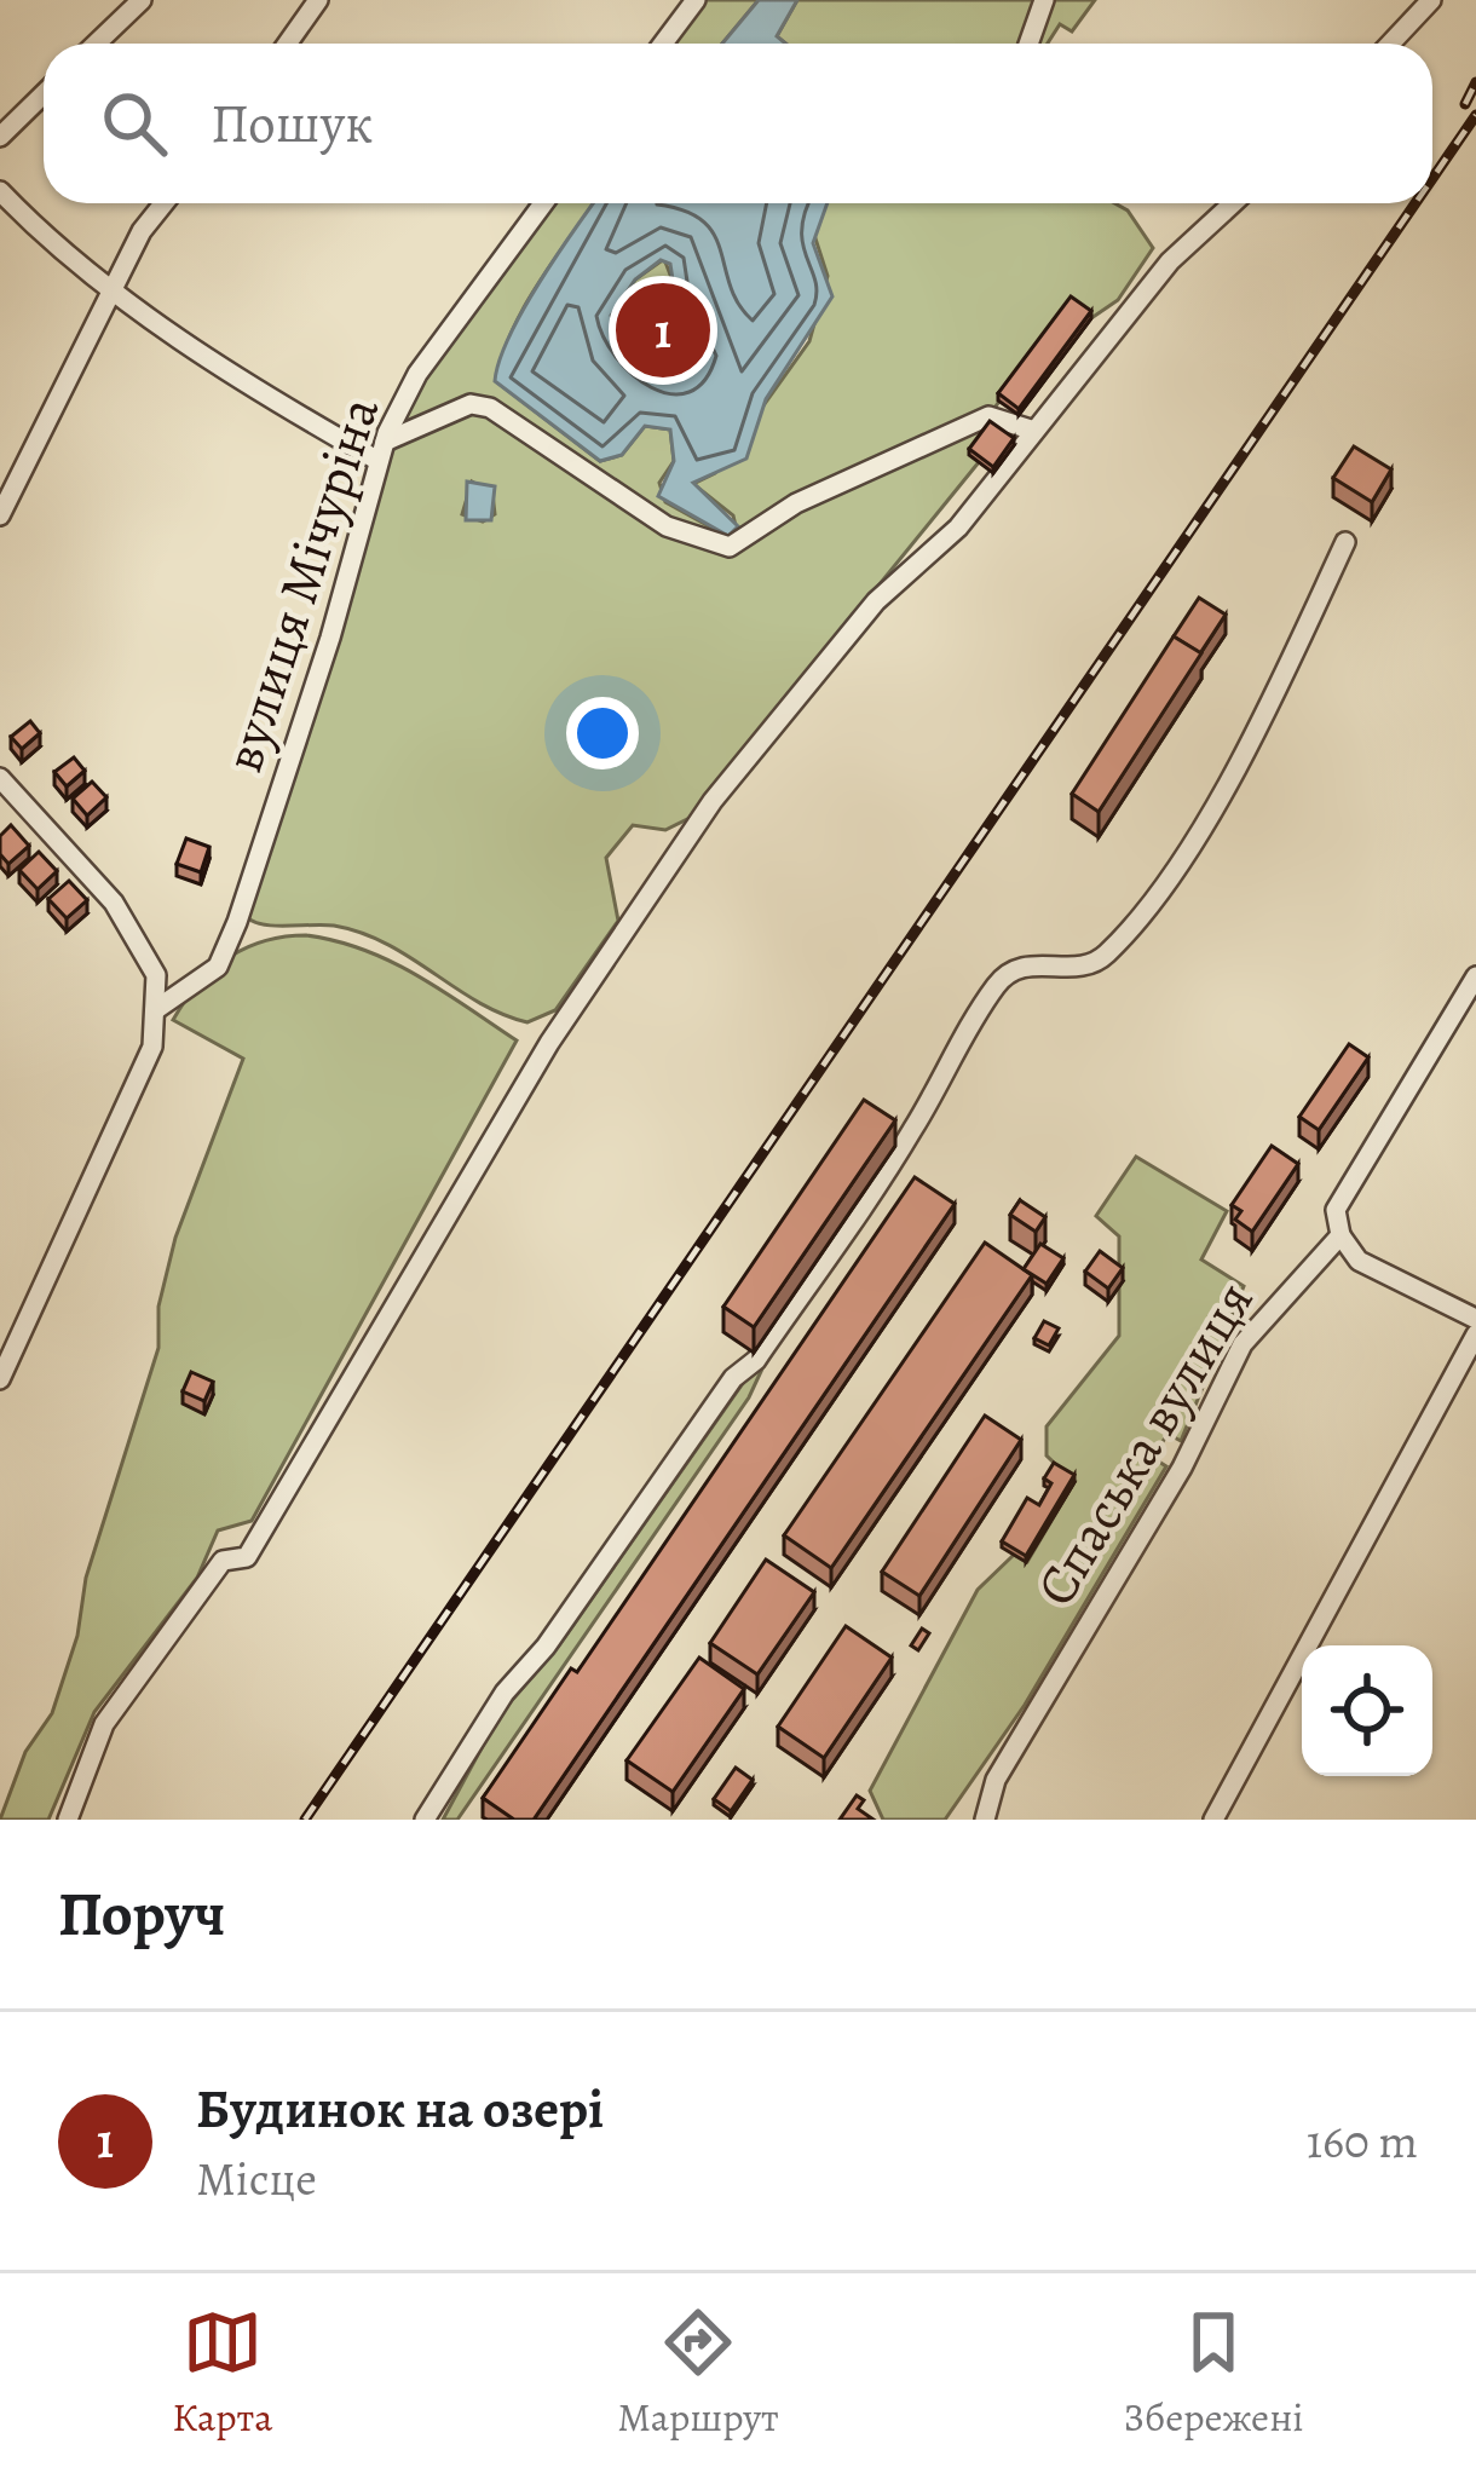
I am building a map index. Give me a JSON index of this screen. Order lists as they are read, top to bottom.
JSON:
{
  "streets": {
    "street": ["вулиця Мічуріна", "Спаська вулиця"]
  },
  "page": {
    "search": "Пошук",
    "pins": "1",
    "heading": "Поруч",
    "list": [
      {
        "mark": "1",
        "name": "Будинок на озері",
        "note": "Місце",
        "value": "160 m"
      }
    ],
    "nav": ["Карта", "Маршрут", "Збережені"]
  }
}
